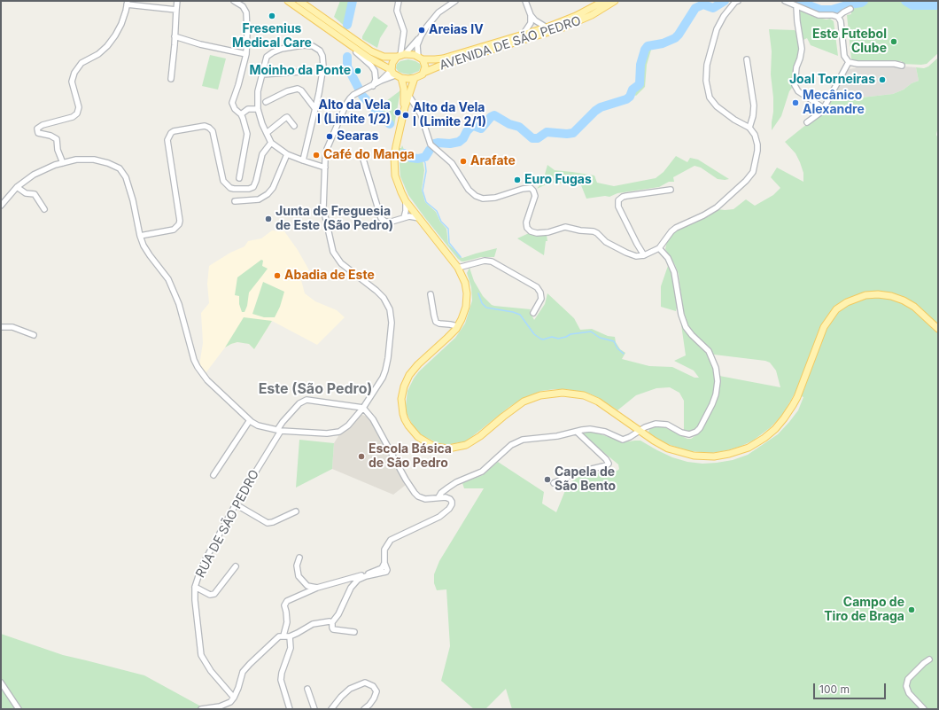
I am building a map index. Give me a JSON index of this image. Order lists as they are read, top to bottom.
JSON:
{
  "streets": {
    "main road": ["AVENIDA DE SÃO PEDRO"],
    "street": ["RUA DE SÃO PEDRO"]
  },
  "districts": ["Este (São Pedro)"],
  "places": [
    "Fresenius Medical Care",
    "Areias IV",
    "Este Futebol Clube",
    "Moinho da Ponte",
    "Joal Torneiras",
    "Mecânico Alexandre",
    "Alto da Vela I (Limite 1/2)",
    "Alto da Vela I (Limite 2/1)",
    "Searas",
    "Café do Manga",
    "Arafate",
    "Euro Fugas",
    "Junta de Freguesia de Este (São Pedro)",
    "Abadia de Este",
    "Escola Básica de São Pedro",
    "Capela de São Bento",
    "Campo de Tiro de Braga"
  ],
  "scale_bar": "100 m"
}
